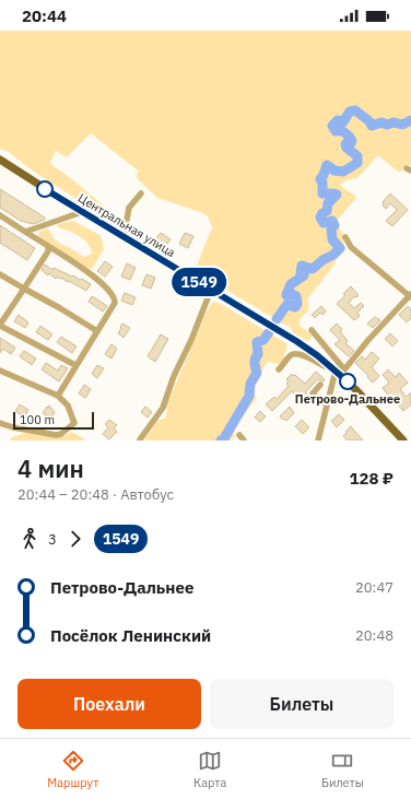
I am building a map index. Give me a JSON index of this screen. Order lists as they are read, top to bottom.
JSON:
{
  "streets": {
    "main road": ["Центральная улица"]
  },
  "places": ["Петрово-Дальнее"],
  "lines": ["bus line 1549"],
  "scale_bar": "100 m",
  "page": {
    "status": "20:44",
    "on_map": "1549",
    "scale": "100 m",
    "heading": ["4 мин", "20:44 – 20:48 · Автобус", "128 ₽"],
    "legs": ["3", "1549"],
    "list": [
      {
        "name": "Петрово-Дальнее",
        "value": "20:47"
      },
      {
        "name": "Посёлок Ленинский",
        "value": "20:48"
      }
    ],
    "buttons": ["Поехали", "Билеты"],
    "tabs": ["Маршрут", "Карта", "Билеты"]
  }
}
